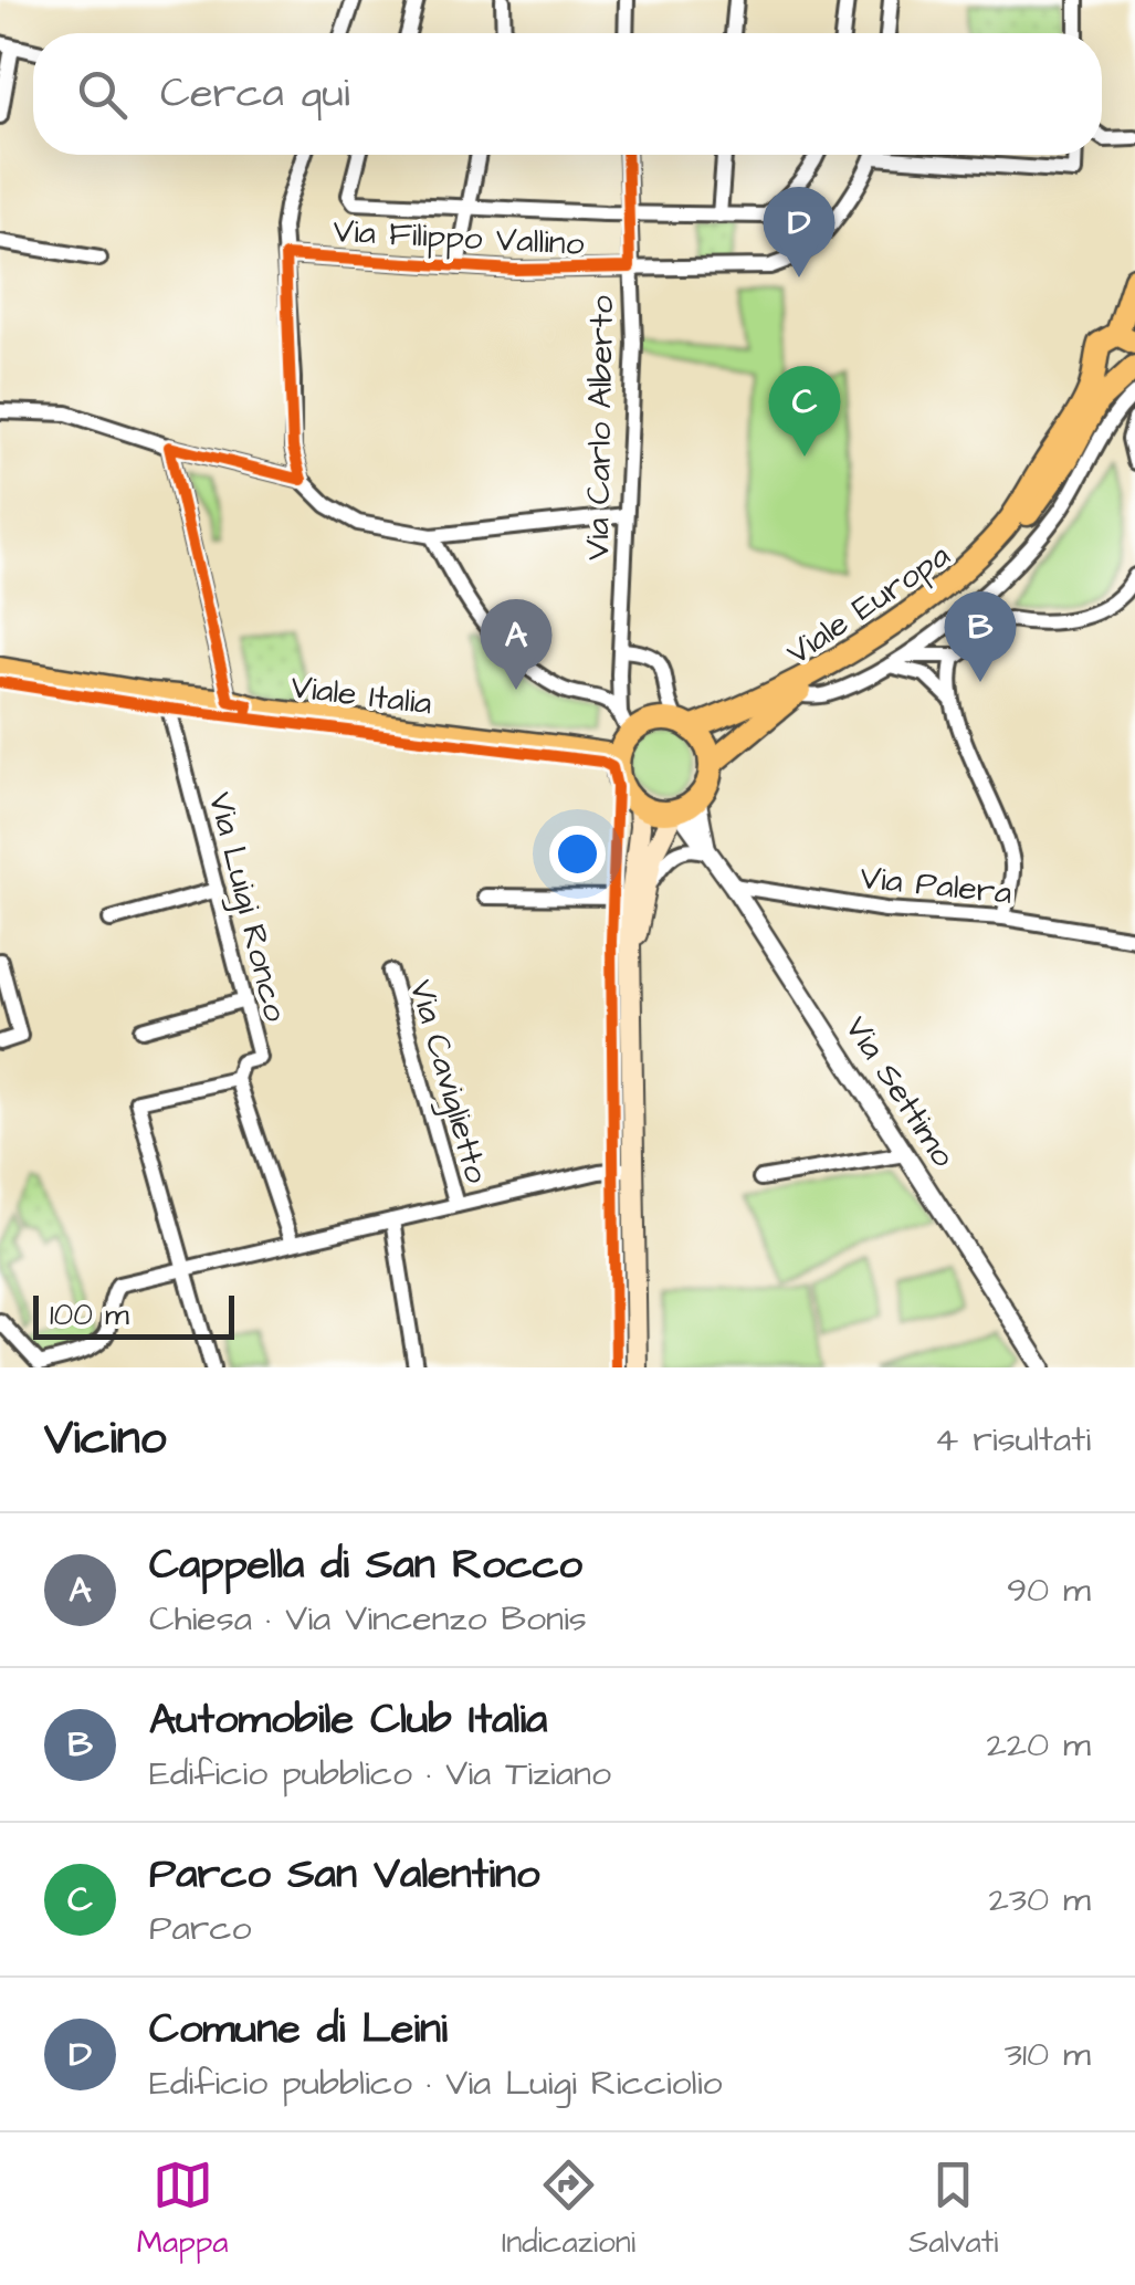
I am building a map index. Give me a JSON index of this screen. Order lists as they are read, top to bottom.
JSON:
{
  "streets": {
    "main road": ["Viale Europa", "Viale Italia"],
    "street": [
      "Via Filippo Vallino",
      "Via Carlo Alberto",
      "Via Palera",
      "Via Luigi Ronco",
      "Via Caviglietto",
      "Via Settimo"
    ]
  },
  "crossings": [
    ["Via Filippo Vallino", "Via Carlo Alberto"],
    ["Via Carlo Alberto", "Viale Europa"],
    ["Via Carlo Alberto", "Viale Italia"],
    ["Via Carlo Alberto", "Via Settimo"],
    ["Viale Europa", "Viale Italia"],
    ["Viale Europa", "Via Settimo"],
    ["Viale Italia", "Via Luigi Ronco"],
    ["Viale Italia", "Via Settimo"],
    ["Via Palera", "Via Settimo"]
  ],
  "scale_bar": "100 m",
  "page": {
    "search": "Cerca qui",
    "pins": [
      "D",
      "C",
      "B",
      "A"
    ],
    "scale": "100 m",
    "heading": ["Vicino", "4 risultati"],
    "list": [
      {
        "mark": "A",
        "name": "Cappella di San Rocco",
        "note": "Chiesa · Via Vincenzo Bonis",
        "value": "90 m"
      },
      {
        "mark": "B",
        "name": "Automobile Club Italia",
        "note": "Edificio pubblico · Via Tiziano",
        "value": "220 m"
      },
      {
        "mark": "C",
        "name": "Parco San Valentino",
        "note": "Parco",
        "value": "230 m"
      },
      {
        "mark": "D",
        "name": "Comune di Leini",
        "note": "Edificio pubblico · Via Luigi Ricciolio",
        "value": "310 m"
      }
    ],
    "nav": ["Mappa", "Indicazioni", "Salvati"]
  }
}
